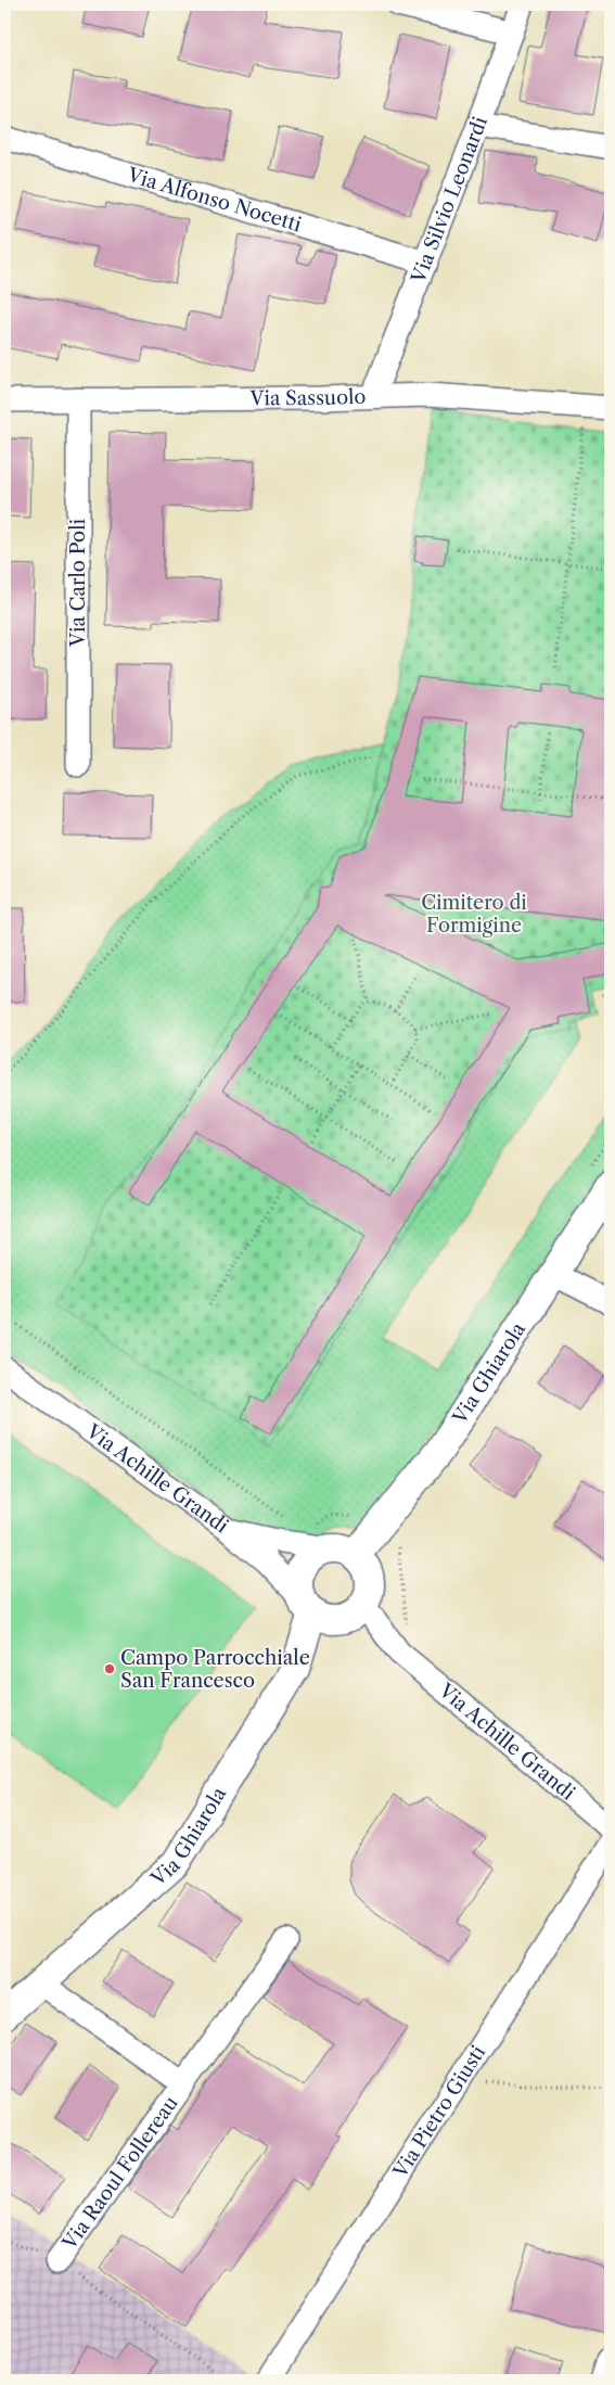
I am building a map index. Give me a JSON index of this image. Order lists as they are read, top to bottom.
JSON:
{
  "streets": {
    "street": [
      "Via Alfonso Nocetti",
      "Via Silvio Leonardi",
      "Via Sassuolo",
      "Via Carlo Poli",
      "Via Ghiarola",
      "Via Achille Grandi",
      "Via Pietro Giusti",
      "Via Raoul Follereau"
    ]
  },
  "crossings": [
    ["Via Alfonso Nocetti", "Via Silvio Leonardi"],
    ["Via Silvio Leonardi", "Via Sassuolo"],
    ["Via Sassuolo", "Via Carlo Poli"],
    ["Via Ghiarola", "Via Achille Grandi"],
    ["Via Ghiarola", "Via Raoul Follereau"]
  ],
  "parks": ["Cimitero di Formigine"],
  "places": ["Campo Parrocchiale San Francesco"]
}
